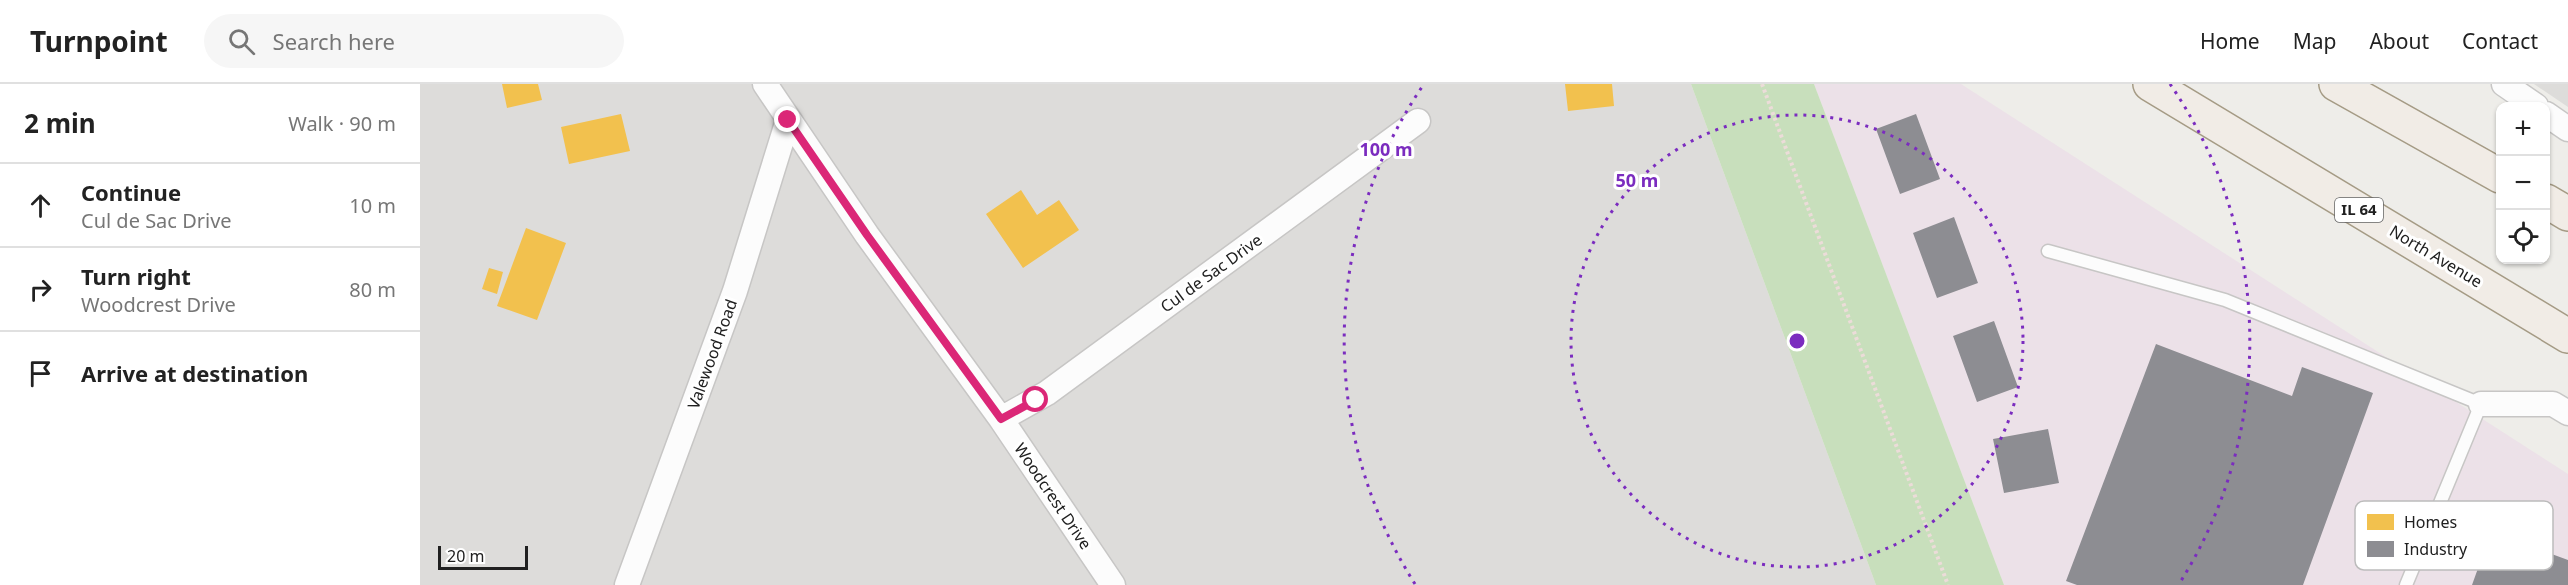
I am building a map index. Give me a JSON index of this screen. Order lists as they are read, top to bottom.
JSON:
{
  "streets": {
    "main road": ["IL 64", "North Avenue"],
    "street": ["Cul de Sac Drive", "Valewood Road", "Woodcrest Drive"]
  },
  "crossings": [
    ["Cul de Sac Drive", "Woodcrest Drive"],
    ["Valewood Road", "Woodcrest Drive"]
  ],
  "legend": ["Homes", "Industry"],
  "scale_bar": "20 m",
  "page": {
    "header": "Turnpoint",
    "search": "Search here",
    "nav": [
      "Home",
      "Map",
      "About",
      "Contact"
    ],
    "heading": ["2 min", "Walk · 90 m"],
    "map_buttons": ["+", "−"],
    "list": [
      ["Continue", "Cul de Sac Drive", "10 m"],
      ["Turn right", "Woodcrest Drive", "80 m"],
      "Arrive at destination"
    ],
    "scale": "20 m"
  },
  "rings": ["100 m", "50 m"]
}
